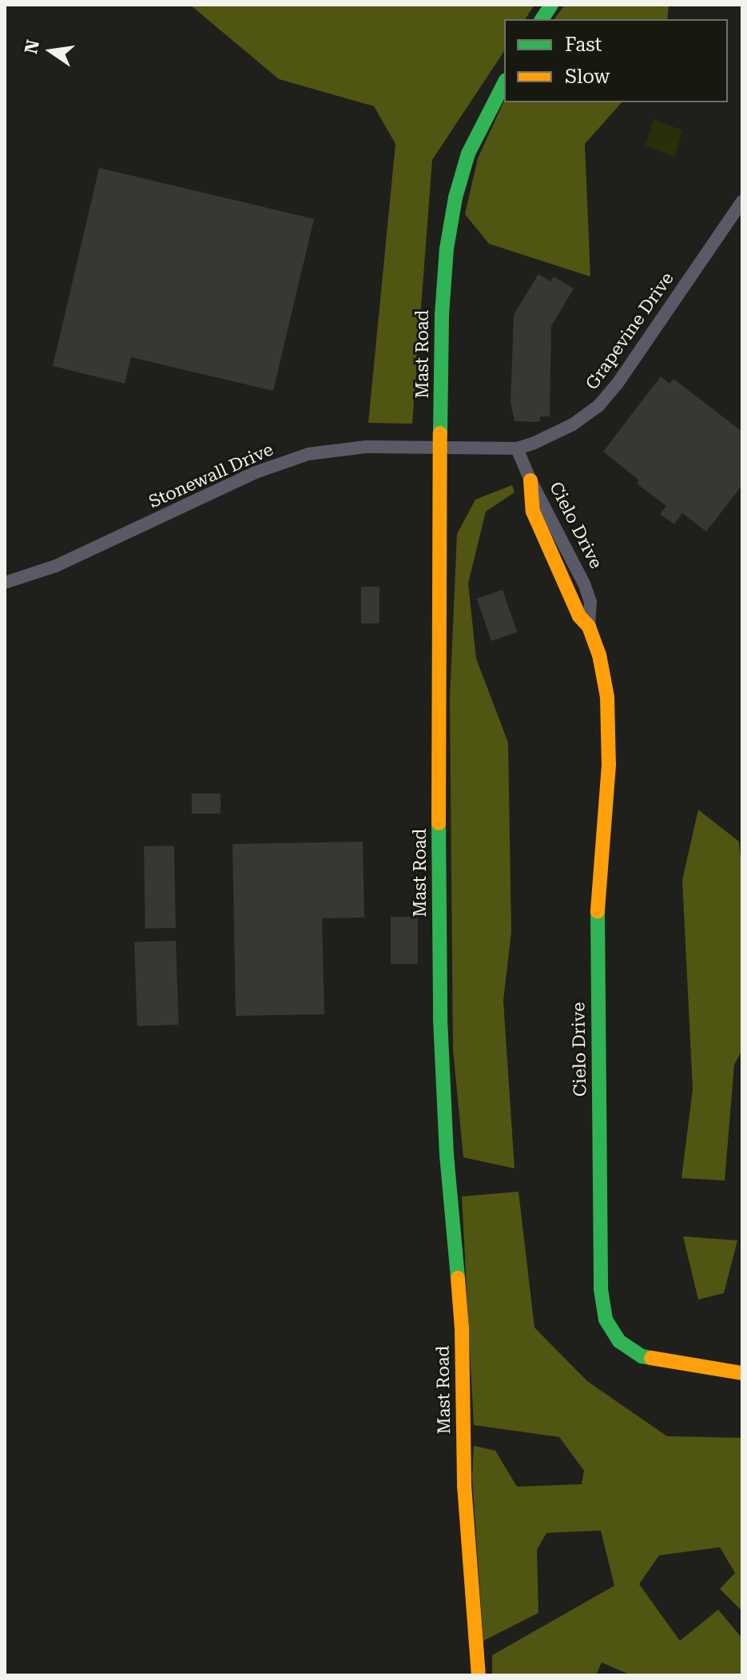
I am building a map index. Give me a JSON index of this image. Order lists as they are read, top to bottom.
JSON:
{
  "streets": {
    "street": [
      "Grapevine Drive",
      "Mast Road",
      "Stonewall Drive",
      "Cielo Drive"
    ]
  },
  "crossings": [
    ["Grapevine Drive", "Mast Road"],
    ["Grapevine Drive", "Stonewall Drive"],
    ["Grapevine Drive", "Cielo Drive"],
    ["Mast Road", "Stonewall Drive"]
  ],
  "legend": ["Fast", "Slow"],
  "north": "left"
}
